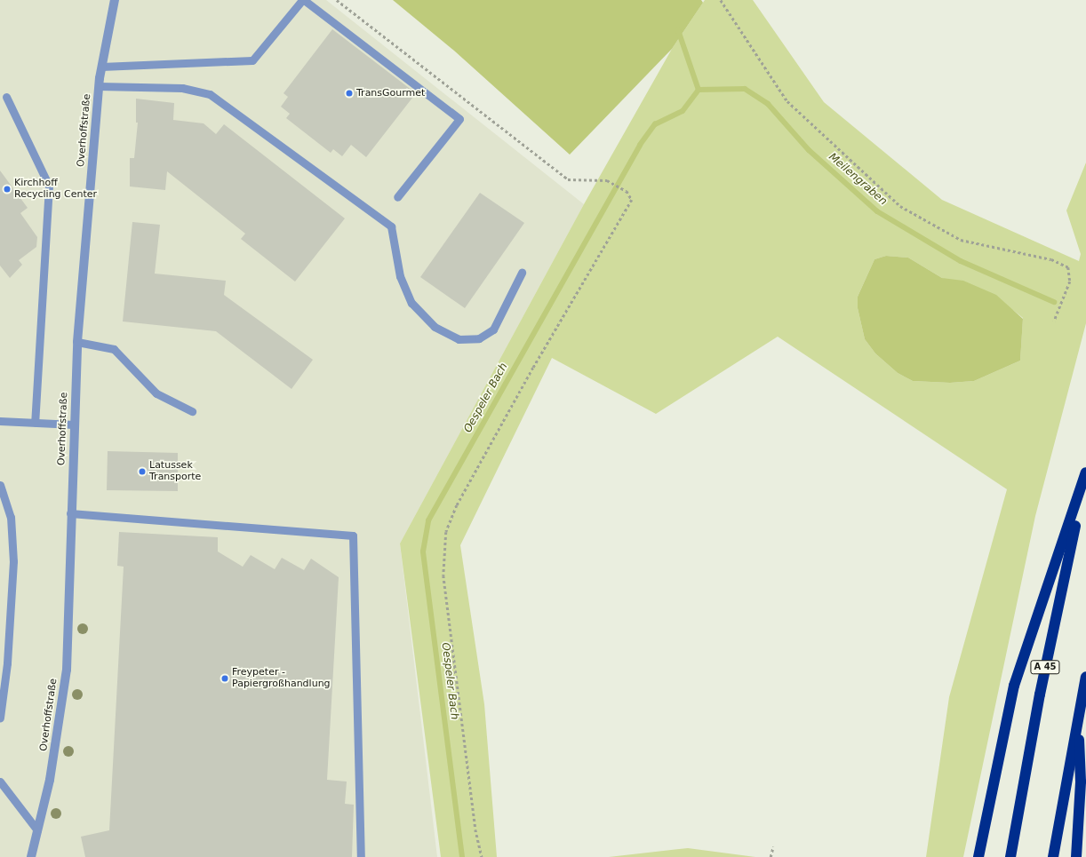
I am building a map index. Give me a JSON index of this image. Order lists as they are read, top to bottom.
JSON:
{
  "streets": {
    "highway": ["A 45"],
    "street": ["Overhoffstraße"]
  },
  "water": ["Meilengraben", "Oespeler Bach"],
  "places": [
    "TransGourmet",
    "Kirchhoff Recycling Center",
    "Latussek Transporte",
    "Freypeter - Papiergroßhandlung"
  ]
}
